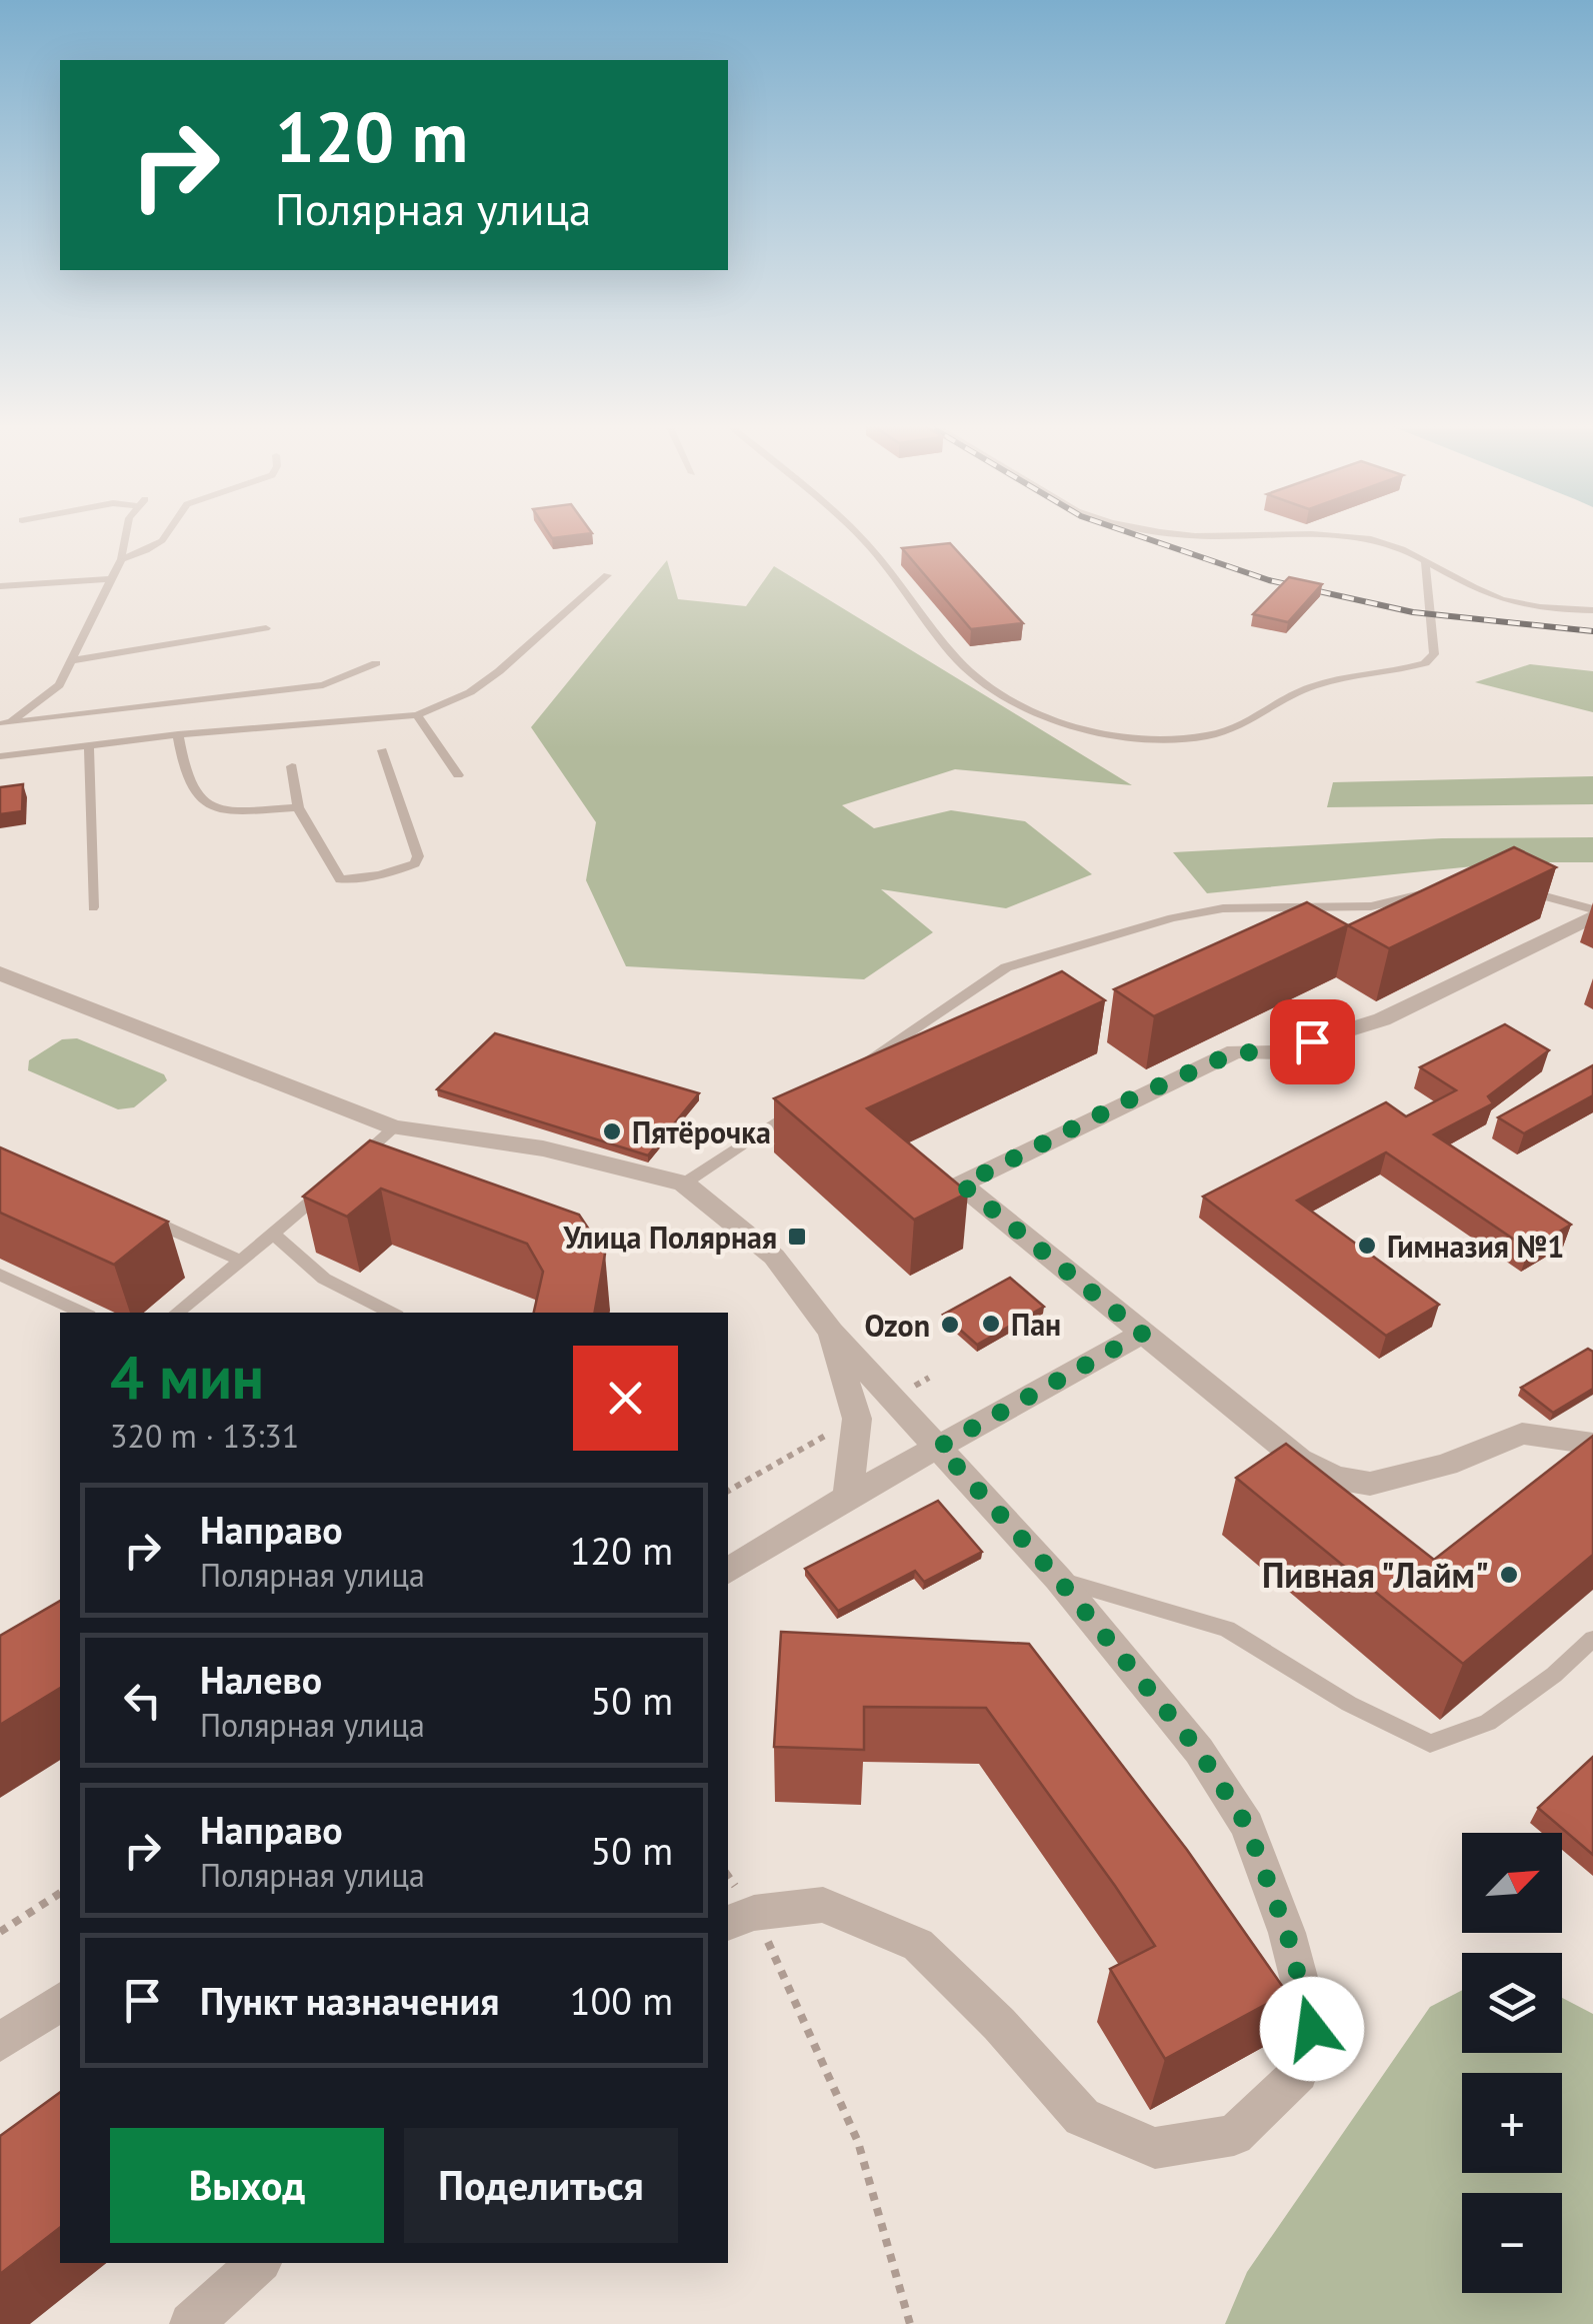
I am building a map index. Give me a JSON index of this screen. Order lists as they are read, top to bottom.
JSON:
{
  "places": {
    "other": [
      "Пятёрочка",
      "Гимназия №1",
      "Пан",
      "Ozon",
      "Пивная \"Лайм\""
    ],
    "transit": ["Улица Полярная"]
  },
  "north": "top right",
  "page": {
    "turn": ["120 m", "Полярная улица"],
    "heading": ["4 мин", "320 m · 13:31"],
    "list": [
      {
        "name": "Направо",
        "note": "Полярная улица",
        "value": "120 m"
      },
      {
        "name": "Налево",
        "note": "Полярная улица",
        "value": "50 m"
      },
      {
        "name": "Направо",
        "note": "Полярная улица",
        "value": "50 m"
      },
      {
        "name": "Пункт назначения",
        "value": "100 m"
      }
    ],
    "map_buttons": ["+", "−"],
    "buttons": ["Выход", "Поделиться"]
  }
}
